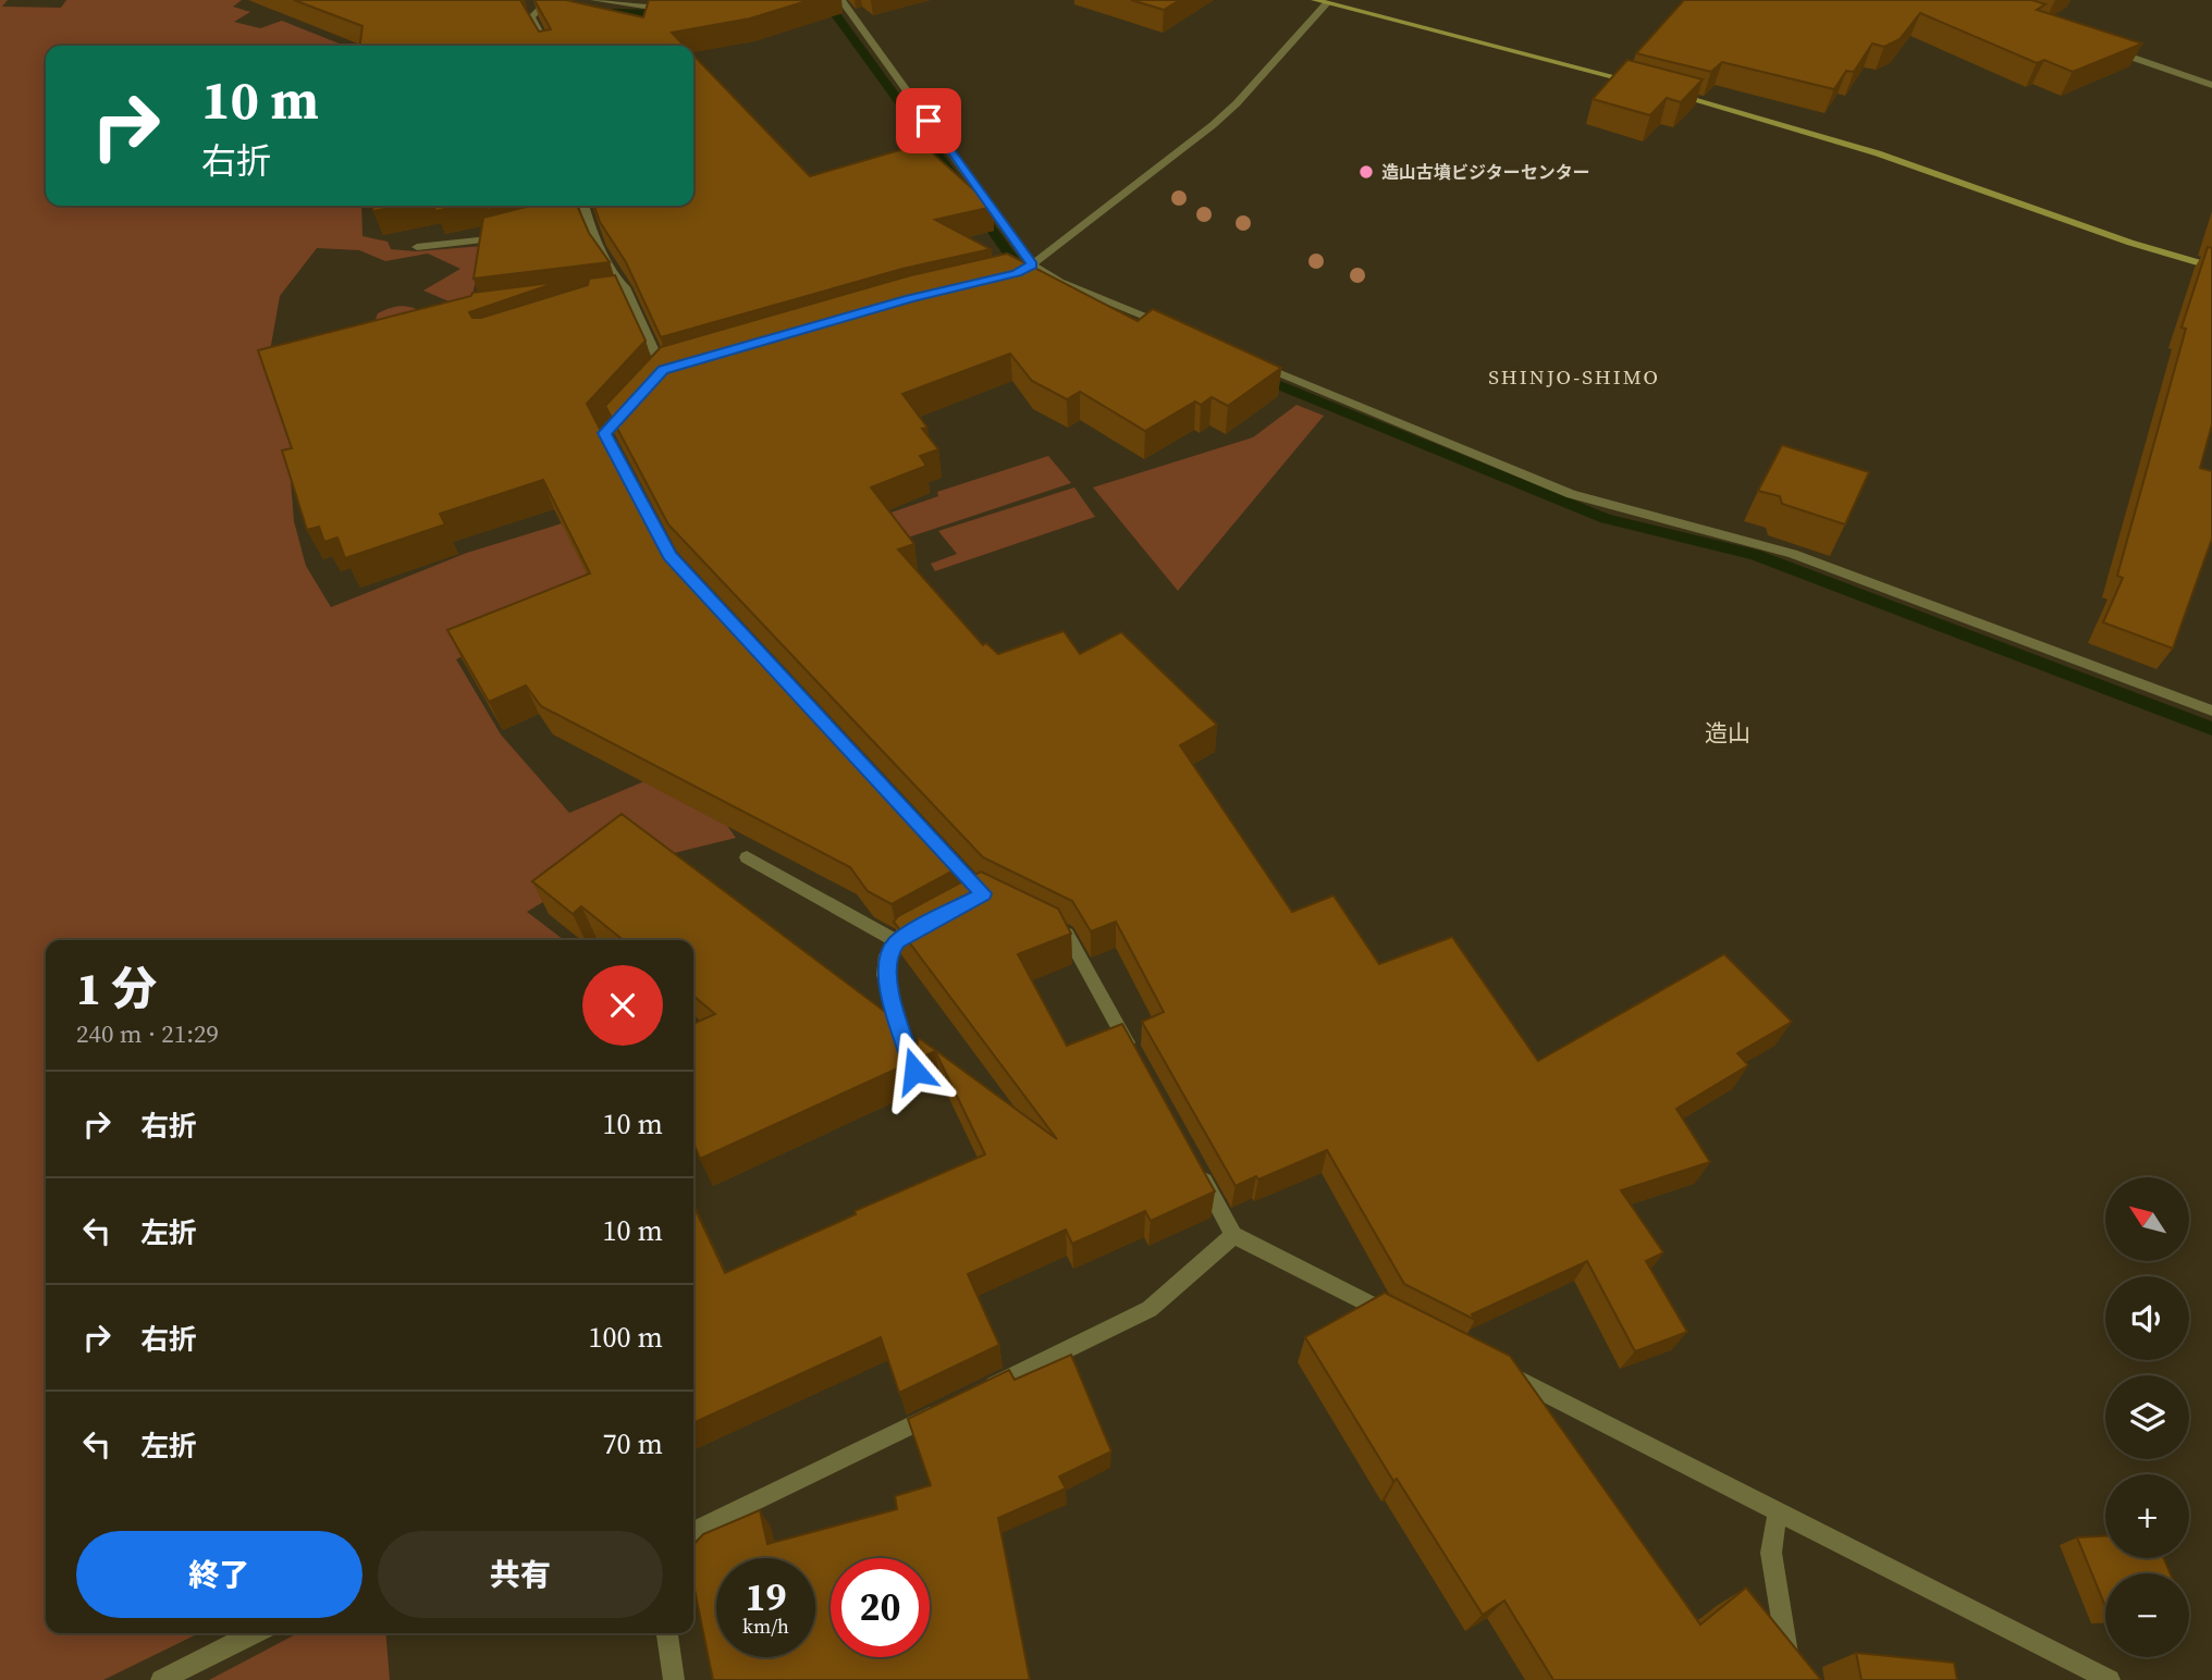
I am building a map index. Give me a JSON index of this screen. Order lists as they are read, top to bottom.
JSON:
{
  "districts": ["SHINJO-SHIMO", "造山"],
  "places": ["造山古墳ビジターセンター"],
  "north": "top left",
  "page": {
    "turn": ["10 m", "右折"],
    "heading": ["1 分", "240 m · 21:29"],
    "list": [
      {
        "name": "右折",
        "value": "10 m"
      },
      {
        "name": "左折",
        "value": "10 m"
      },
      {
        "name": "右折",
        "value": "100 m"
      },
      {
        "name": "左折",
        "value": "70 m"
      }
    ],
    "map_buttons": ["+", "−"],
    "buttons": ["終了", "共有"],
    "speed": "19 km/h",
    "limit": "20"
  }
}
